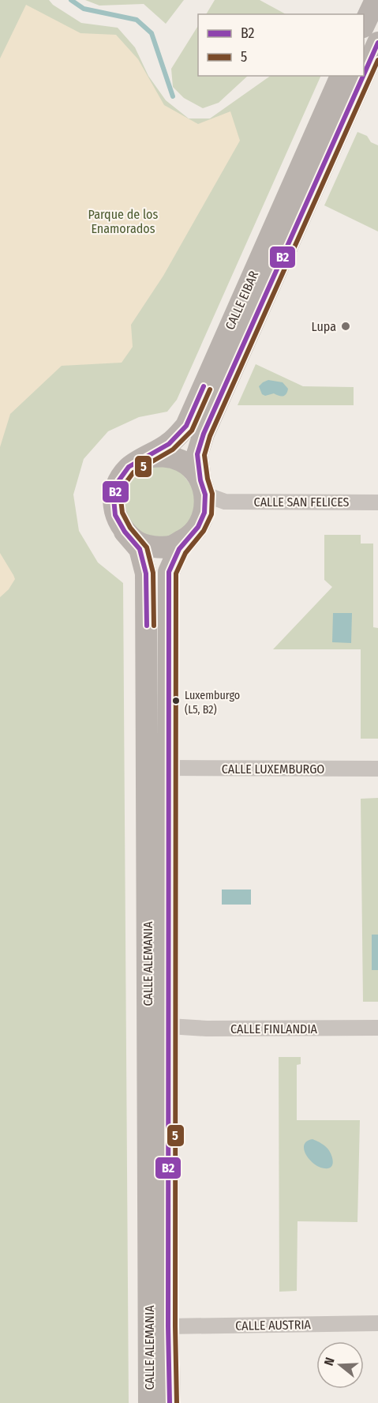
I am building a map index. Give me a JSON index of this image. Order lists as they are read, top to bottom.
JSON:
{
  "streets": {
    "main road": ["CALLE EIBAR", "CALLE ALEMANIA"],
    "street": [
      "CALLE SAN FELICES",
      "CALLE LUXEMBURGO",
      "CALLE FINLANDIA",
      "CALLE AUSTRIA"
    ]
  },
  "crossings": [
    ["CALLE EIBAR", "CALLE SAN FELICES"],
    ["CALLE EIBAR", "CALLE ALEMANIA"],
    ["CALLE SAN FELICES", "CALLE ALEMANIA"],
    ["CALLE LUXEMBURGO", "CALLE ALEMANIA"],
    ["CALLE ALEMANIA", "CALLE FINLANDIA"],
    ["CALLE ALEMANIA", "CALLE AUSTRIA"]
  ],
  "parks": ["Parque de los Enamorados"],
  "places": ["Lupa", "Luxemburgo (L5, B2)"],
  "lines": ["transit line B2", "transit line 5"],
  "legend": ["B2", "5"],
  "north": "left"
}
